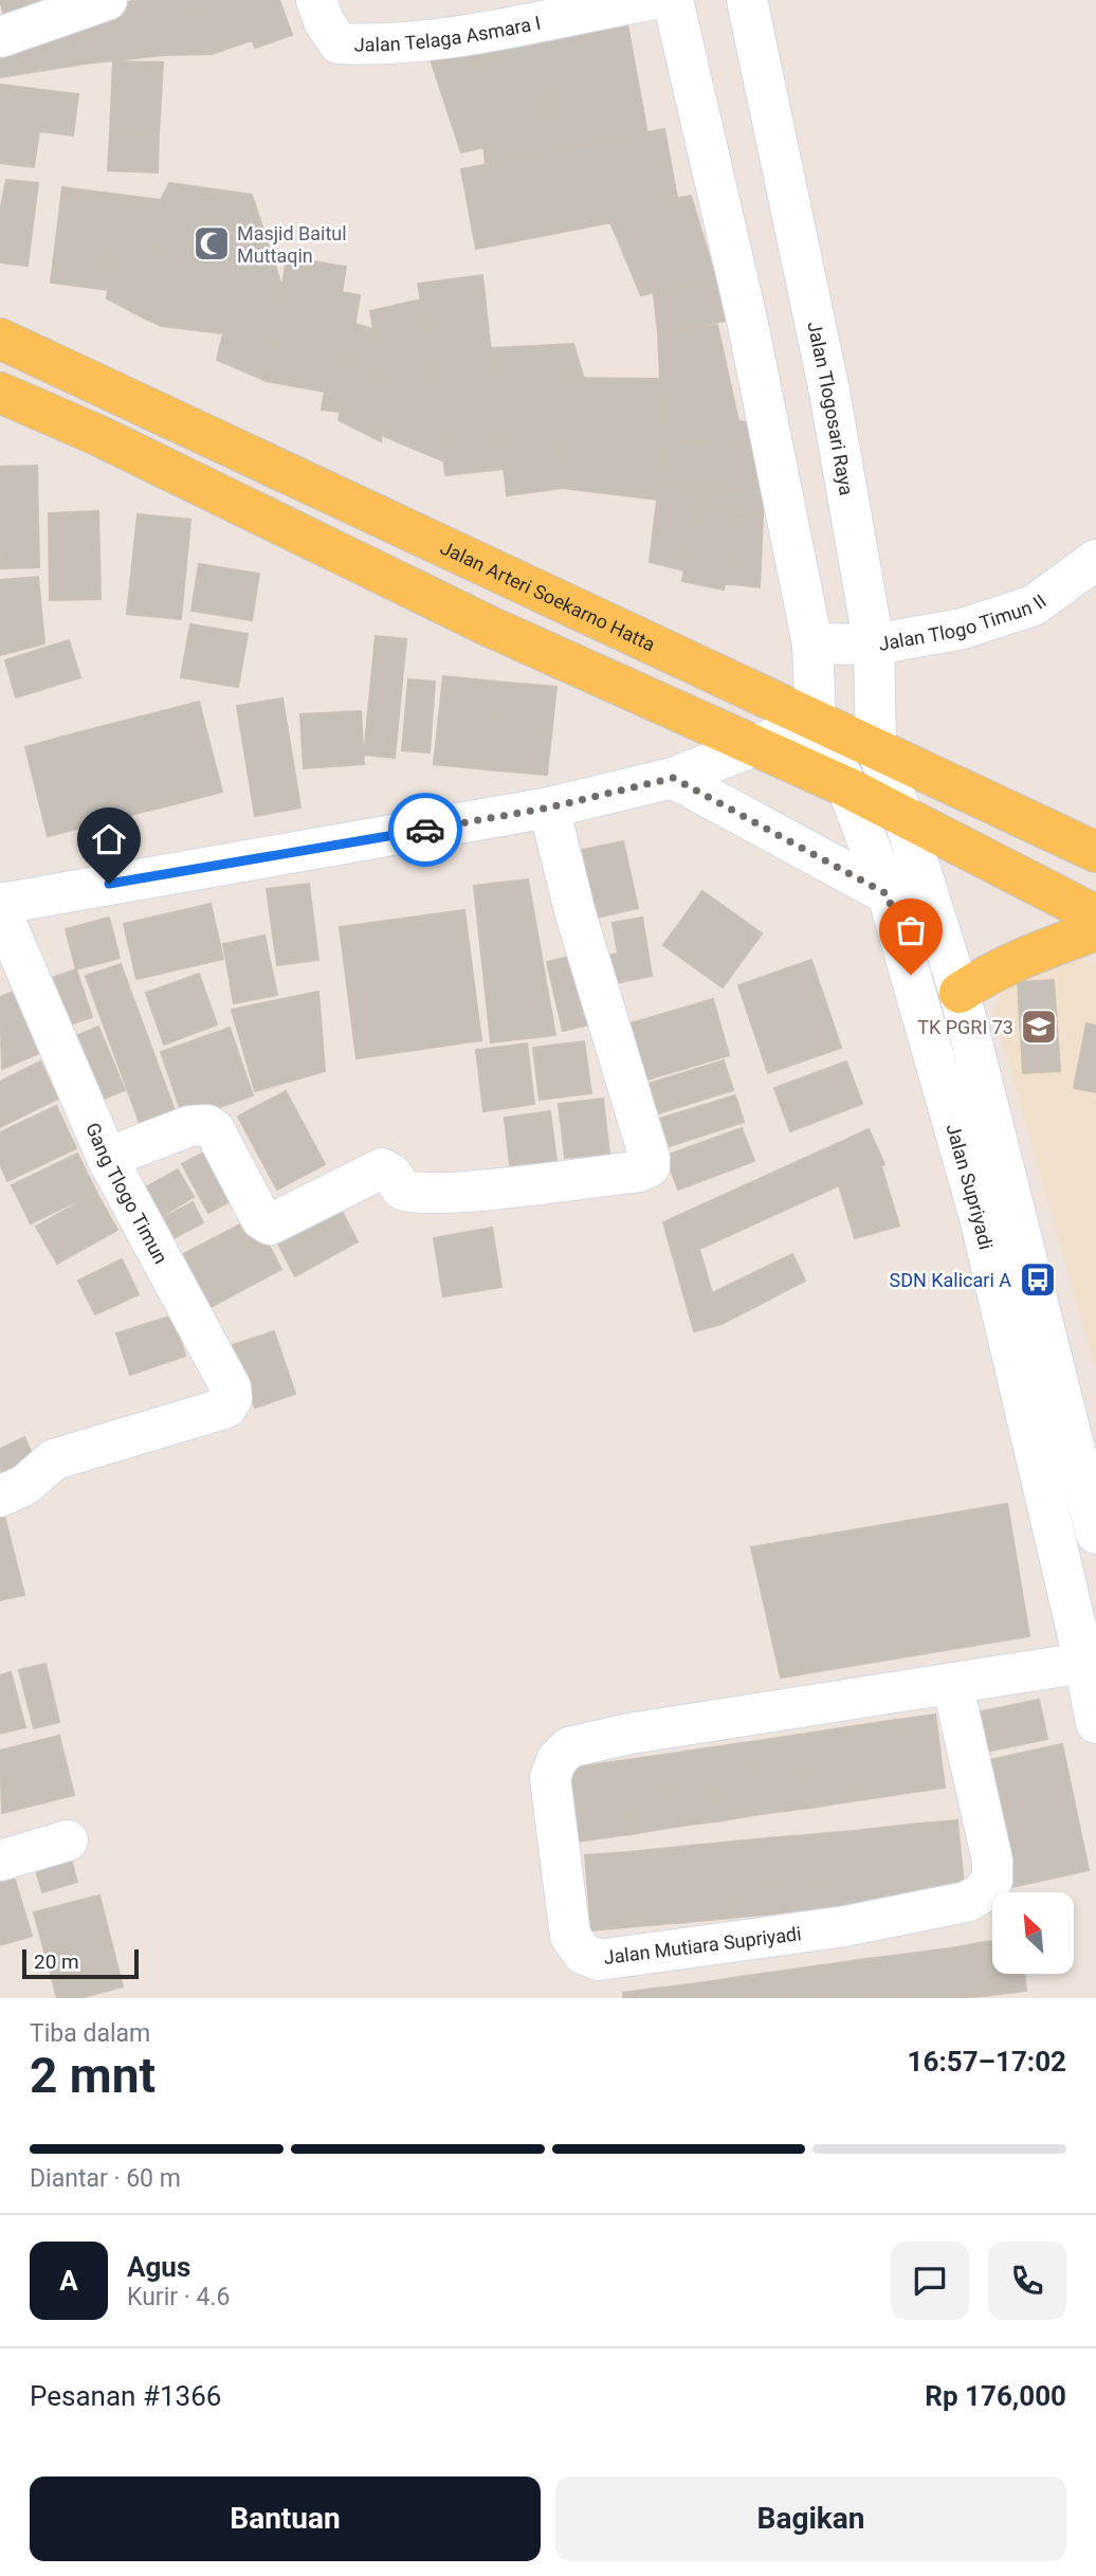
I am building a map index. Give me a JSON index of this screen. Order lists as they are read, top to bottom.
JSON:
{
  "streets": {
    "main road": ["Jalan Arteri Soekarno Hatta"],
    "street": [
      "Jalan Telaga Asmara I",
      "Jalan Tlogosari Raya",
      "Jalan Tlogo Timun II",
      "Jalan Supriyadi",
      "Gang Tlogo Timun",
      "Jalan Mutiara Supriyadi"
    ]
  },
  "crossings": [
    ["Jalan Tlogosari Raya", "Jalan Arteri Soekarno Hatta"],
    ["Jalan Tlogosari Raya", "Jalan Tlogo Timun II"],
    ["Jalan Tlogosari Raya", "Jalan Supriyadi"],
    ["Jalan Supriyadi", "Jalan Mutiara Supriyadi"]
  ],
  "places": {
    "mosque": ["Masjid Baitul Muttaqin"],
    "school or university": ["TK PGRI 73"],
    "bus stop": ["SDN Kalicari A"]
  },
  "scale_bar": "20 m",
  "north": "top left",
  "page": {
    "scale": "20 m",
    "heading": ["2 mnt", "Tiba dalam", "16:57–17:02"],
    "panel": [
      "Agus",
      "Kurir · 4.6",
      "Pesanan #1366",
      "Rp 176,000"
    ],
    "bar": "Diantar · 60 m",
    "round": "A",
    "buttons": ["Bantuan", "Bagikan"]
  }
}
